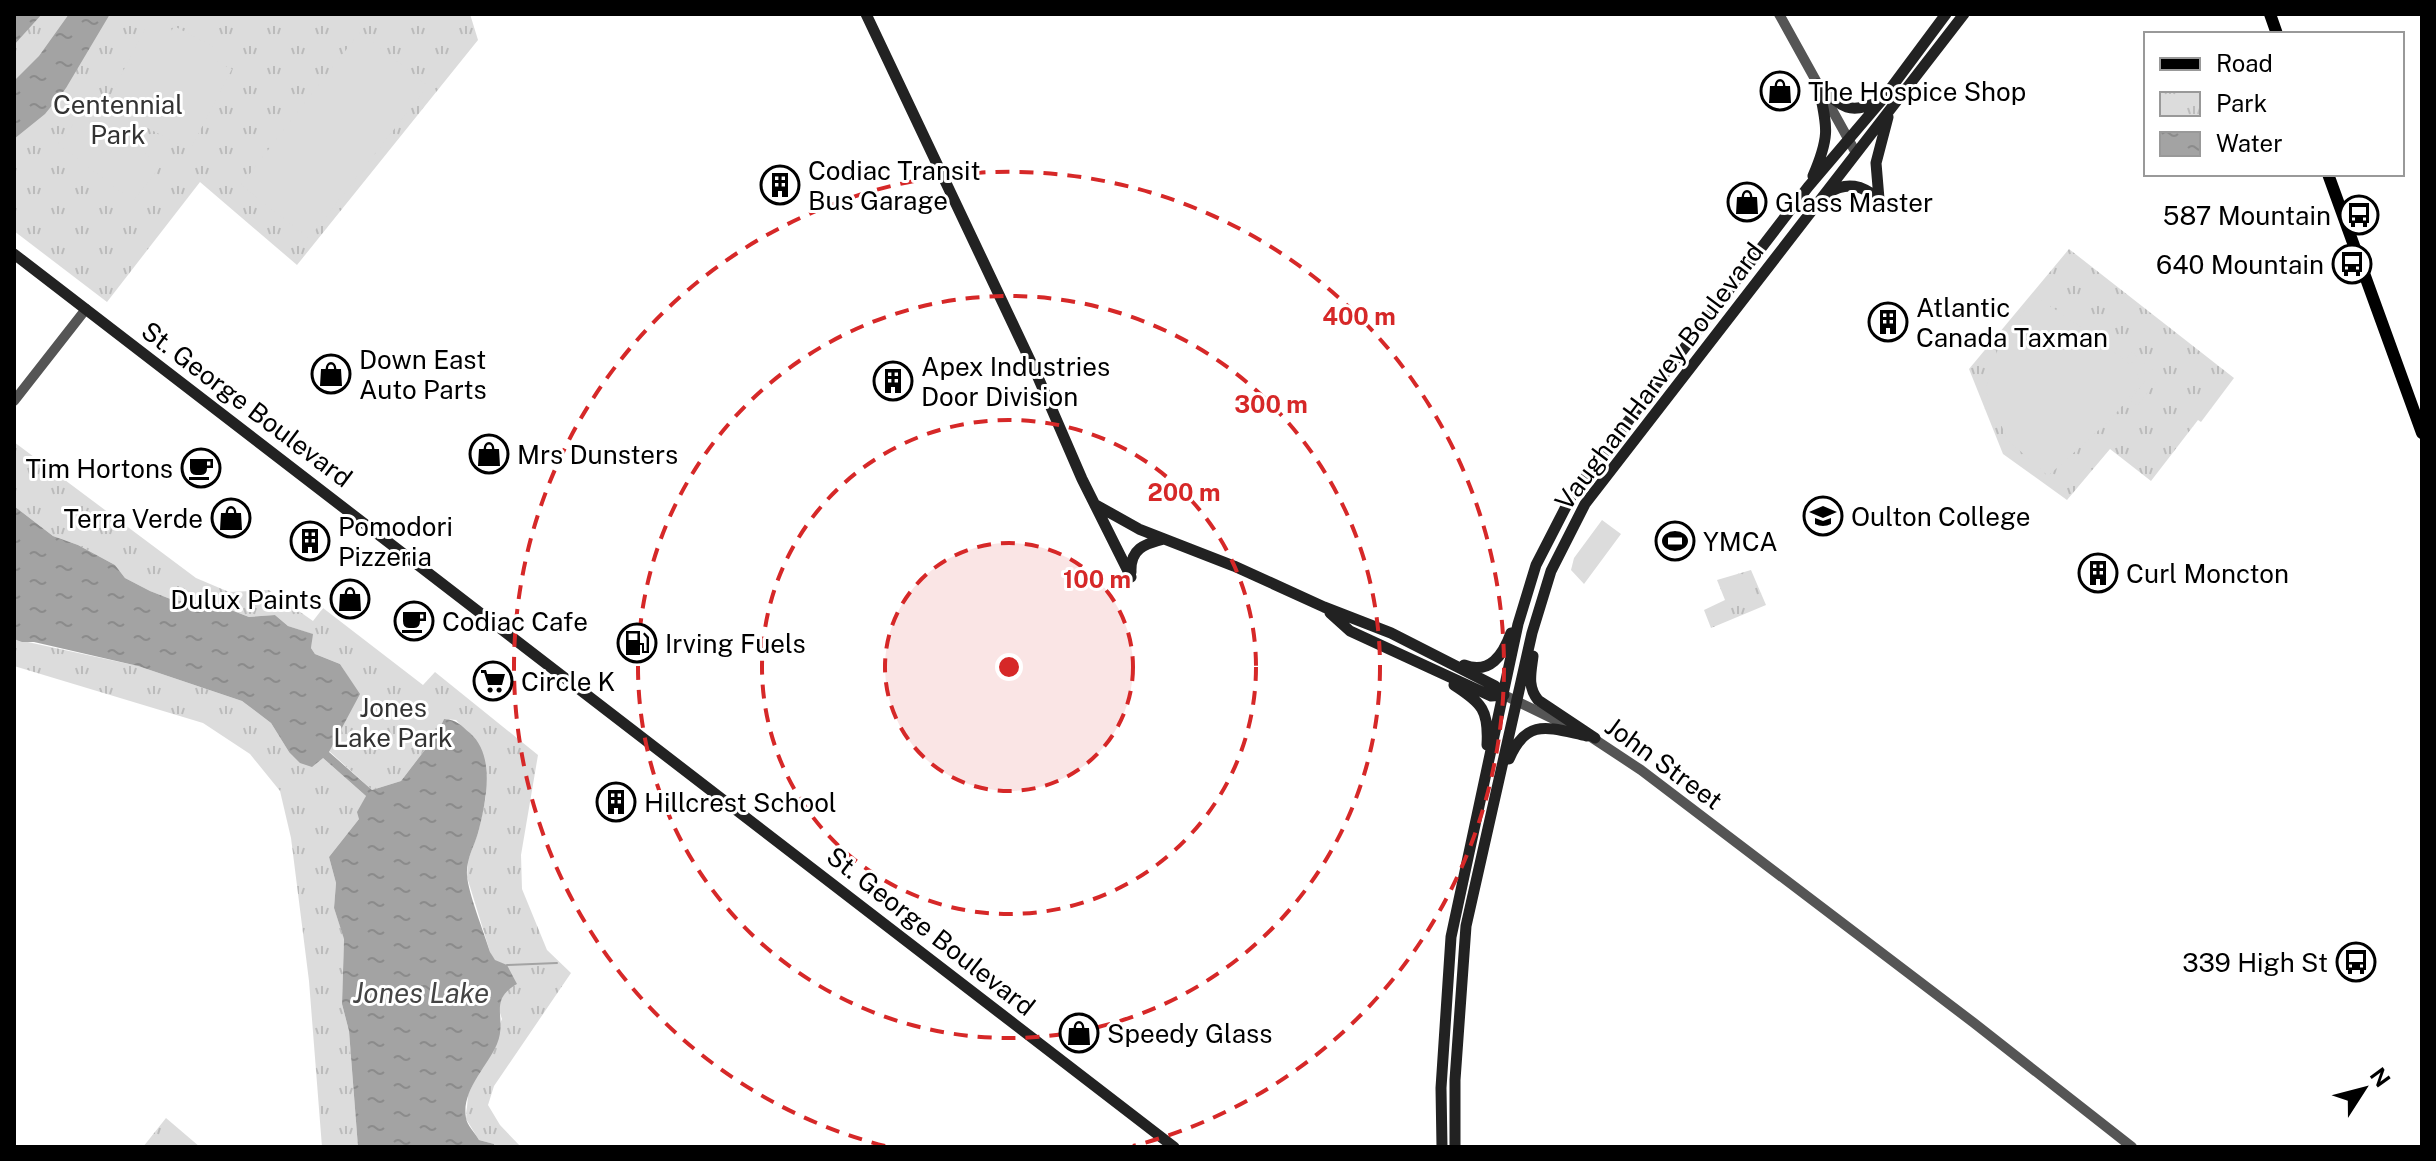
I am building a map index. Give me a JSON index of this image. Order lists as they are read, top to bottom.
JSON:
{
  "streets": {
    "main road": ["Vaughan Harvey Boulevard", "St. George Boulevard"],
    "street": ["John Street"]
  },
  "crossings": [
    ["Vaughan Harvey Boulevard", "John Street"]
  ],
  "water": ["Jones Lake"],
  "parks": ["Centennial Park", "Jones Lake Park"],
  "places": {
    "shop": [
      "The Hospice Shop",
      "Glass Master",
      "Down East Auto Parts",
      "Mrs Dunsters",
      "Terra Verde",
      "Dulux Paints",
      "Speedy Glass"
    ],
    "building": [
      "Codiac Transit Bus Garage",
      "Atlantic Canada Taxman",
      "Apex Industries Door Division",
      "Pomodori Pizzeria",
      "Curl Moncton",
      "Hillcrest School"
    ],
    "bus stop": ["587 Mountain", "640 Mountain", "339 High St"],
    "cafe": ["Tim Hortons", "Codiac Cafe"],
    "school or university": ["Oulton College"],
    "sports": ["YMCA"],
    "fuel station": ["Irving Fuels"],
    "supermarket": ["Circle K"]
  },
  "legend": ["Road", "Park", "Water"],
  "north": "top right",
  "rings": [
    "400 m",
    "300 m",
    "200 m",
    "100 m"
  ]
}
